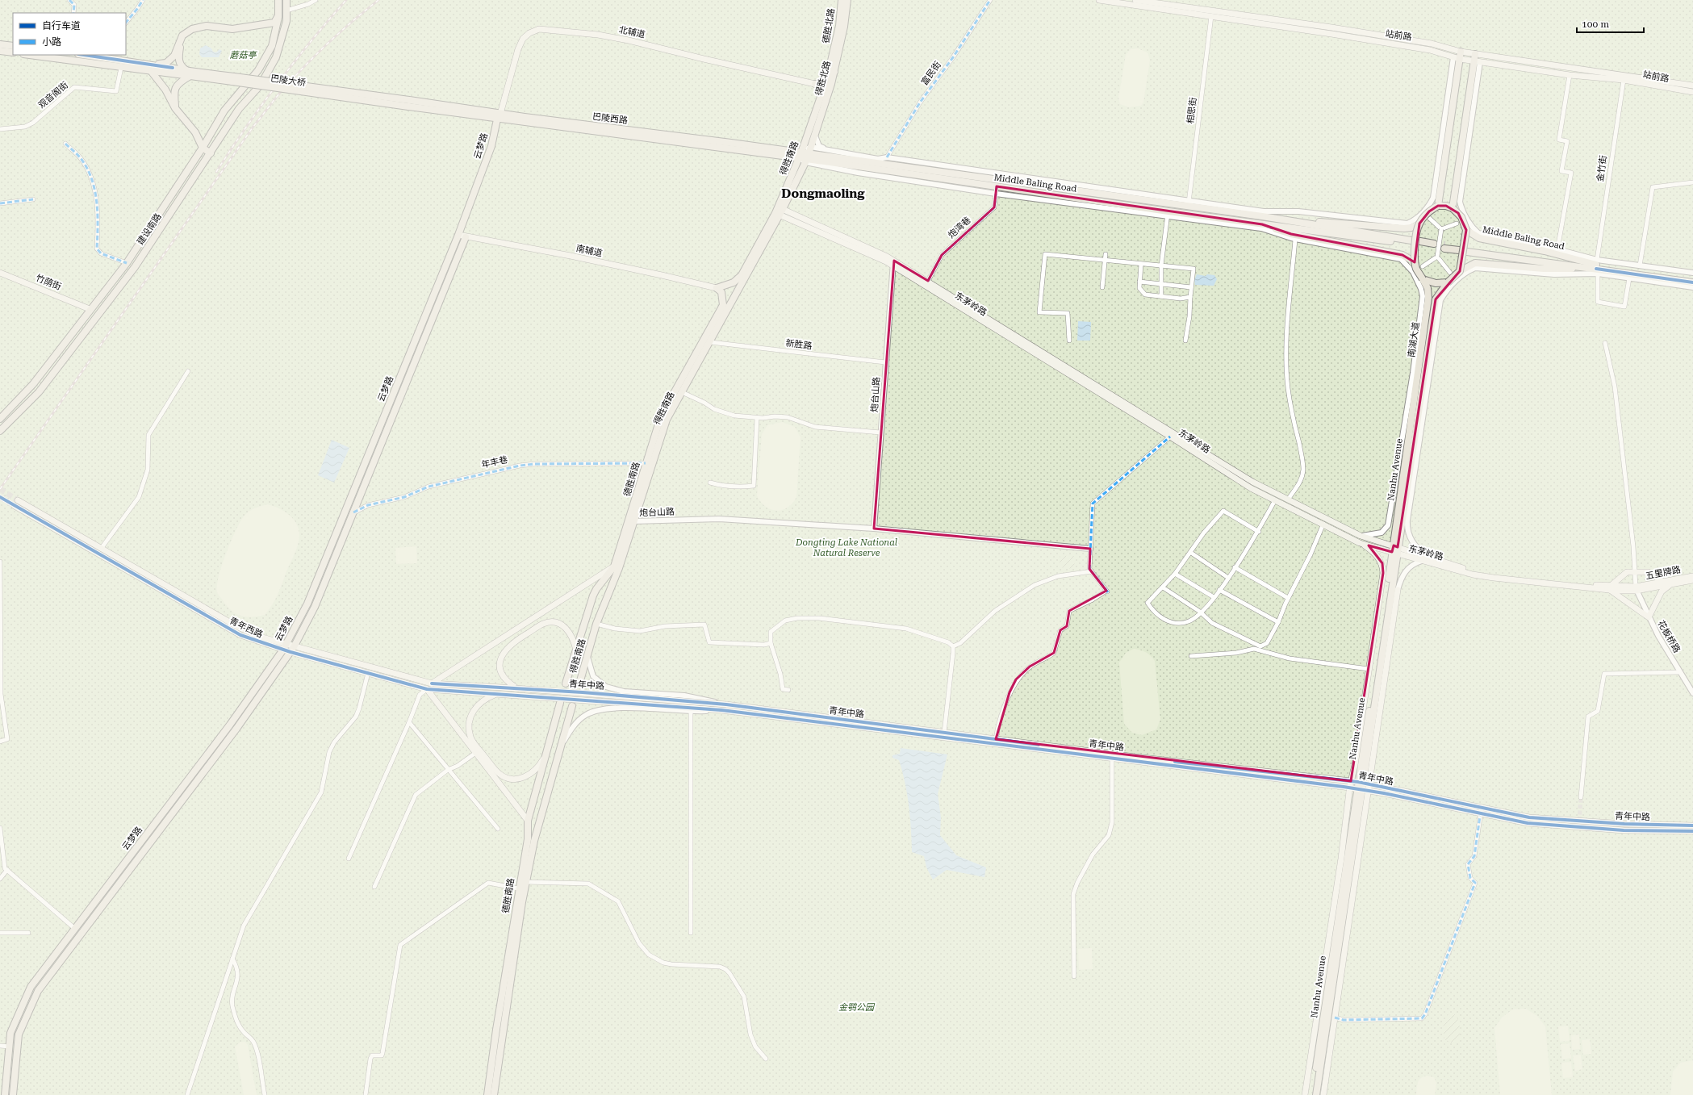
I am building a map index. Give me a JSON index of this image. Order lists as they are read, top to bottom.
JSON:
{
  "streets": {
    "main road": [
      "德胜北路",
      "北辅道",
      "站前路",
      "得胜北路",
      "巴陵大桥",
      "巴陵西路",
      "云梦路",
      "得胜南路",
      "Middle Baling Road",
      "建设南路",
      "南辅道",
      "竹荫街",
      "东茅岭路",
      "南湖大道",
      "Nanhu Avenue",
      "德胜南路",
      "五里牌路",
      "青年西路",
      "青年中路"
    ],
    "street": [
      "富民街",
      "观音阁街",
      "相思街",
      "金竹街",
      "炮湾巷",
      "新胜路",
      "炮台山路",
      "年丰巷",
      "花板桥路"
    ]
  },
  "crossings": [
    ["德胜北路", "得胜南路"],
    ["北辅道", "巴陵西路"],
    ["北辅道", "云梦路"],
    ["站前路", "相思街"],
    ["站前路", "金竹街"],
    ["得胜北路", "巴陵西路"],
    ["得胜北路", "得胜南路"],
    ["得胜北路", "Middle Baling Road"],
    ["巴陵大桥", "巴陵西路"],
    ["相思街", "Middle Baling Road"],
    ["巴陵西路", "云梦路"],
    ["巴陵西路", "得胜南路"],
    ["巴陵西路", "Middle Baling Road"],
    ["云梦路", "南辅道"],
    ["云梦路", "青年西路"],
    ["得胜南路", "Middle Baling Road"],
    ["得胜南路", "南辅道"],
    ["得胜南路", "东茅岭路"],
    ["得胜南路", "新胜路"],
    ["得胜南路", "炮台山路"],
    ["得胜南路", "德胜南路"],
    ["金竹街", "Middle Baling Road"],
    ["Middle Baling Road", "炮湾巷"],
    ["Middle Baling Road", "南湖大道"],
    ["炮湾巷", "东茅岭路"],
    ["建设南路", "竹荫街"],
    ["南辅道", "德胜南路"],
    ["东茅岭路", "炮台山路"],
    ["东茅岭路", "Nanhu Avenue"],
    ["东茅岭路", "五里牌路"],
    ["东茅岭路", "花板桥路"],
    ["南湖大道", "Nanhu Avenue"],
    ["新胜路", "炮台山路"],
    ["年丰巷", "德胜南路"],
    ["Nanhu Avenue", "青年中路"],
    ["五里牌路", "花板桥路"],
    ["青年西路", "青年中路"]
  ],
  "districts": ["Dongmaoling"],
  "parks": ["蘑菇亭", "Dongting Lake National Natural Reserve", "金鹗公园"],
  "legend": ["自行车道", "小路"],
  "scale_bar": "100 m"
}
